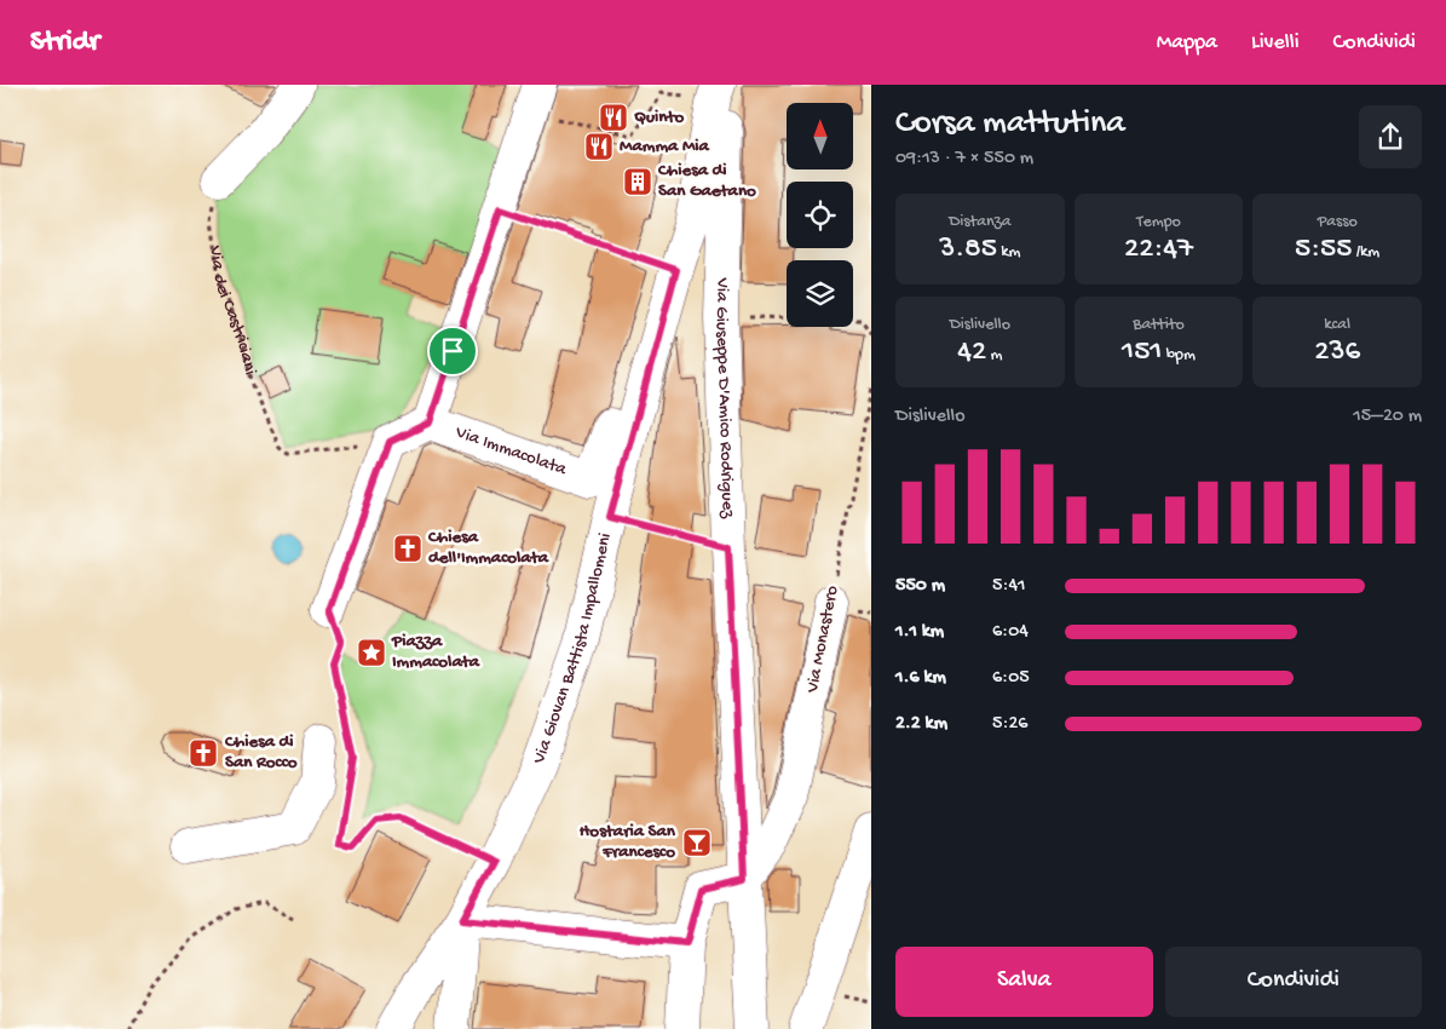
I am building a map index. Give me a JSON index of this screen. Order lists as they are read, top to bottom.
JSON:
{
  "streets": {
    "street": [
      "Via Giuseppe D'Amico Rodriguez",
      "Via Immacolata",
      "Via Monastero",
      "Via Giovan Battista Impallomeni"
    ],
    "path": ["Via dei Castriciani"]
  },
  "crossings": [
    ["Via Giuseppe D'Amico Rodriguez", "Via Monastero"],
    ["Via Giuseppe D'Amico Rodriguez", "Via Giovan Battista Impallomeni"],
    ["Via Immacolata", "Via Giovan Battista Impallomeni"]
  ],
  "places": {
    "restaurant": ["Quinto", "Mamma Mia"],
    "building": ["Chiesa di San Gaetano"],
    "church": ["Chiesa dell'Immacolata", "Chiesa di San Rocco"],
    "place": ["Piazza Immacolata"],
    "bar": ["Hostaria San Francesco"]
  },
  "north": "top",
  "page": {
    "header": "Stridr",
    "nav": ["Mappa", "Livelli", "Condividi"],
    "heading": ["Corsa mattutina", "09:13 · 7 × 550 m"],
    "stats": [
      ["Distanza", "3.85 km"],
      ["Tempo", "22:47"],
      ["Passo", "5:55 /km"],
      ["Dislivello", "42 m"],
      ["Battito", "151 bpm"],
      ["kcal", "236"]
    ],
    "chart": ["Dislivello", "15–20 m"],
    "list": [
      {
        "name": "550 m",
        "note": "5:41"
      },
      {
        "name": "1.1 km",
        "note": "6:04"
      },
      {
        "name": "1.6 km",
        "note": "6:05"
      },
      {
        "name": "2.2 km",
        "note": "5:26"
      }
    ],
    "buttons": ["Salva", "Condividi"]
  }
}
